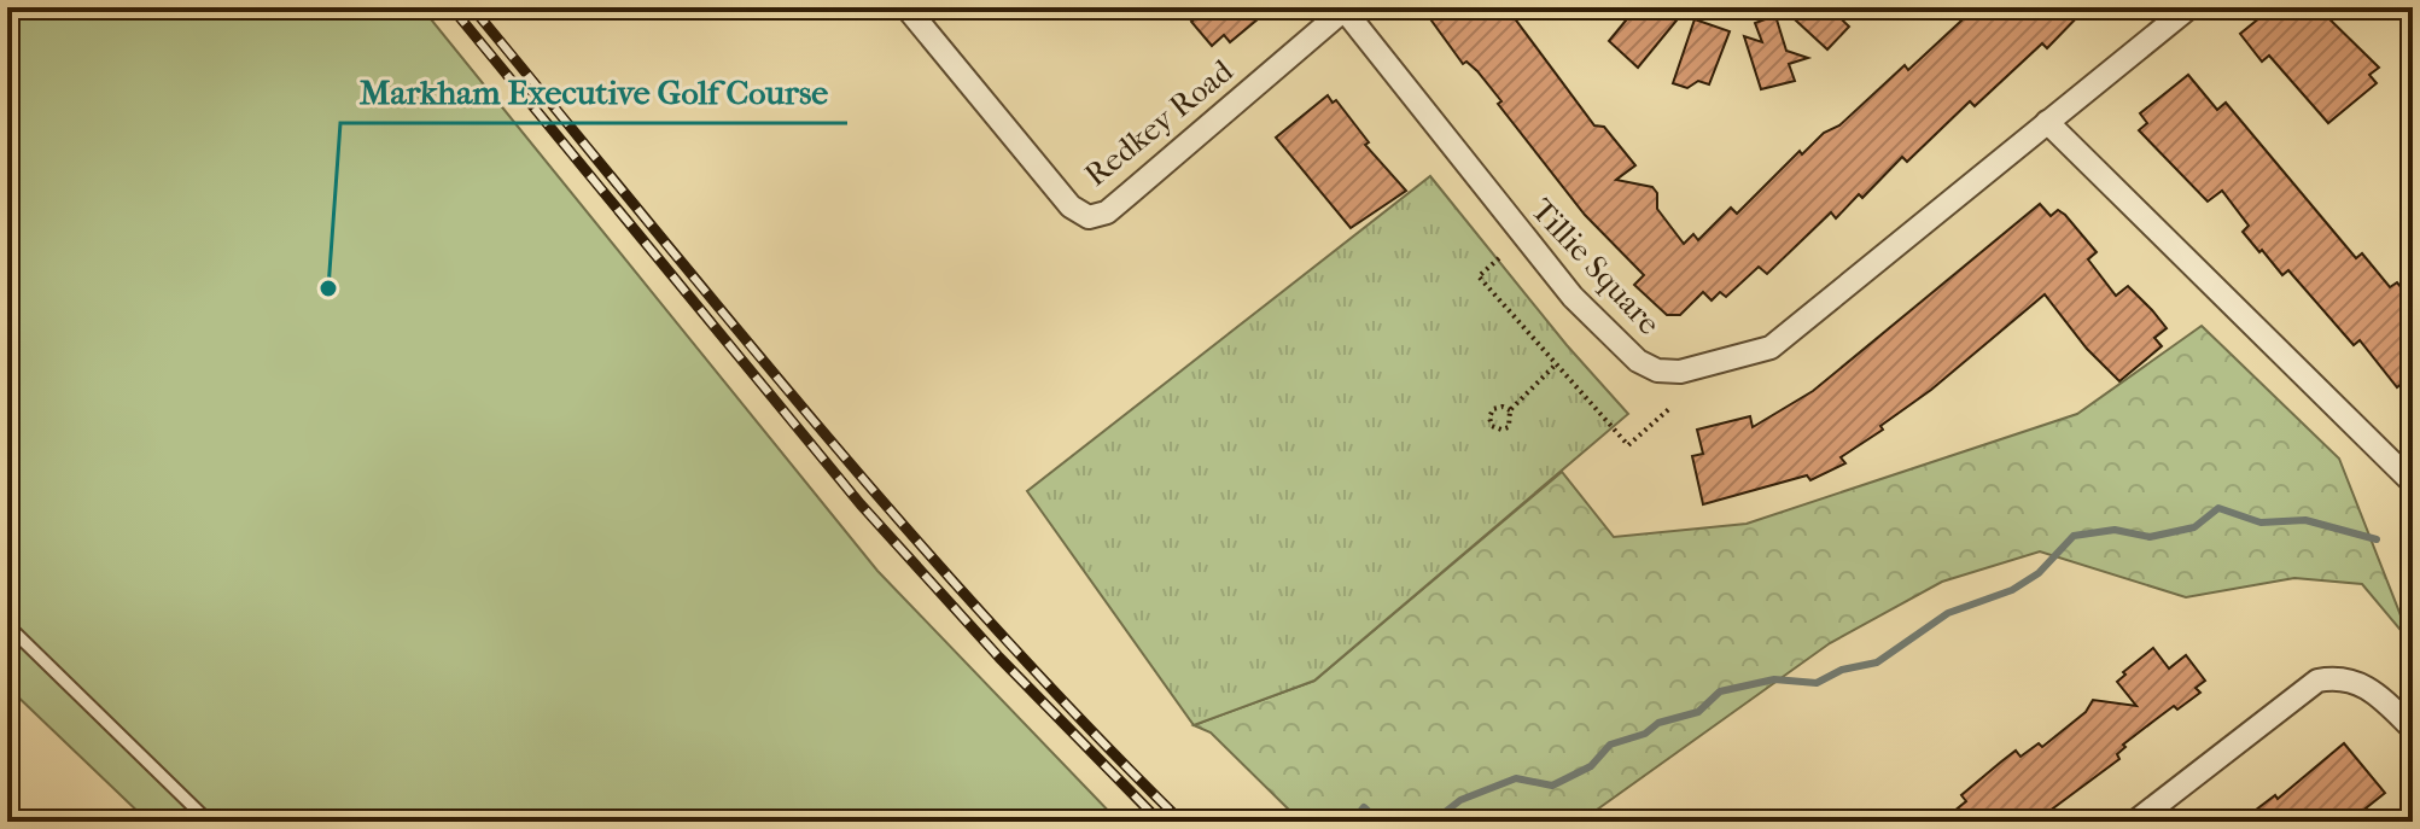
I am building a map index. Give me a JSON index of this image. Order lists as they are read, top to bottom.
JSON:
{
  "streets": {
    "street": ["Redkey Road", "Tillie Square"]
  },
  "crossings": [
    ["Redkey Road", "Tillie Square"]
  ],
  "places": ["Markham Executive Golf Course"]
}
